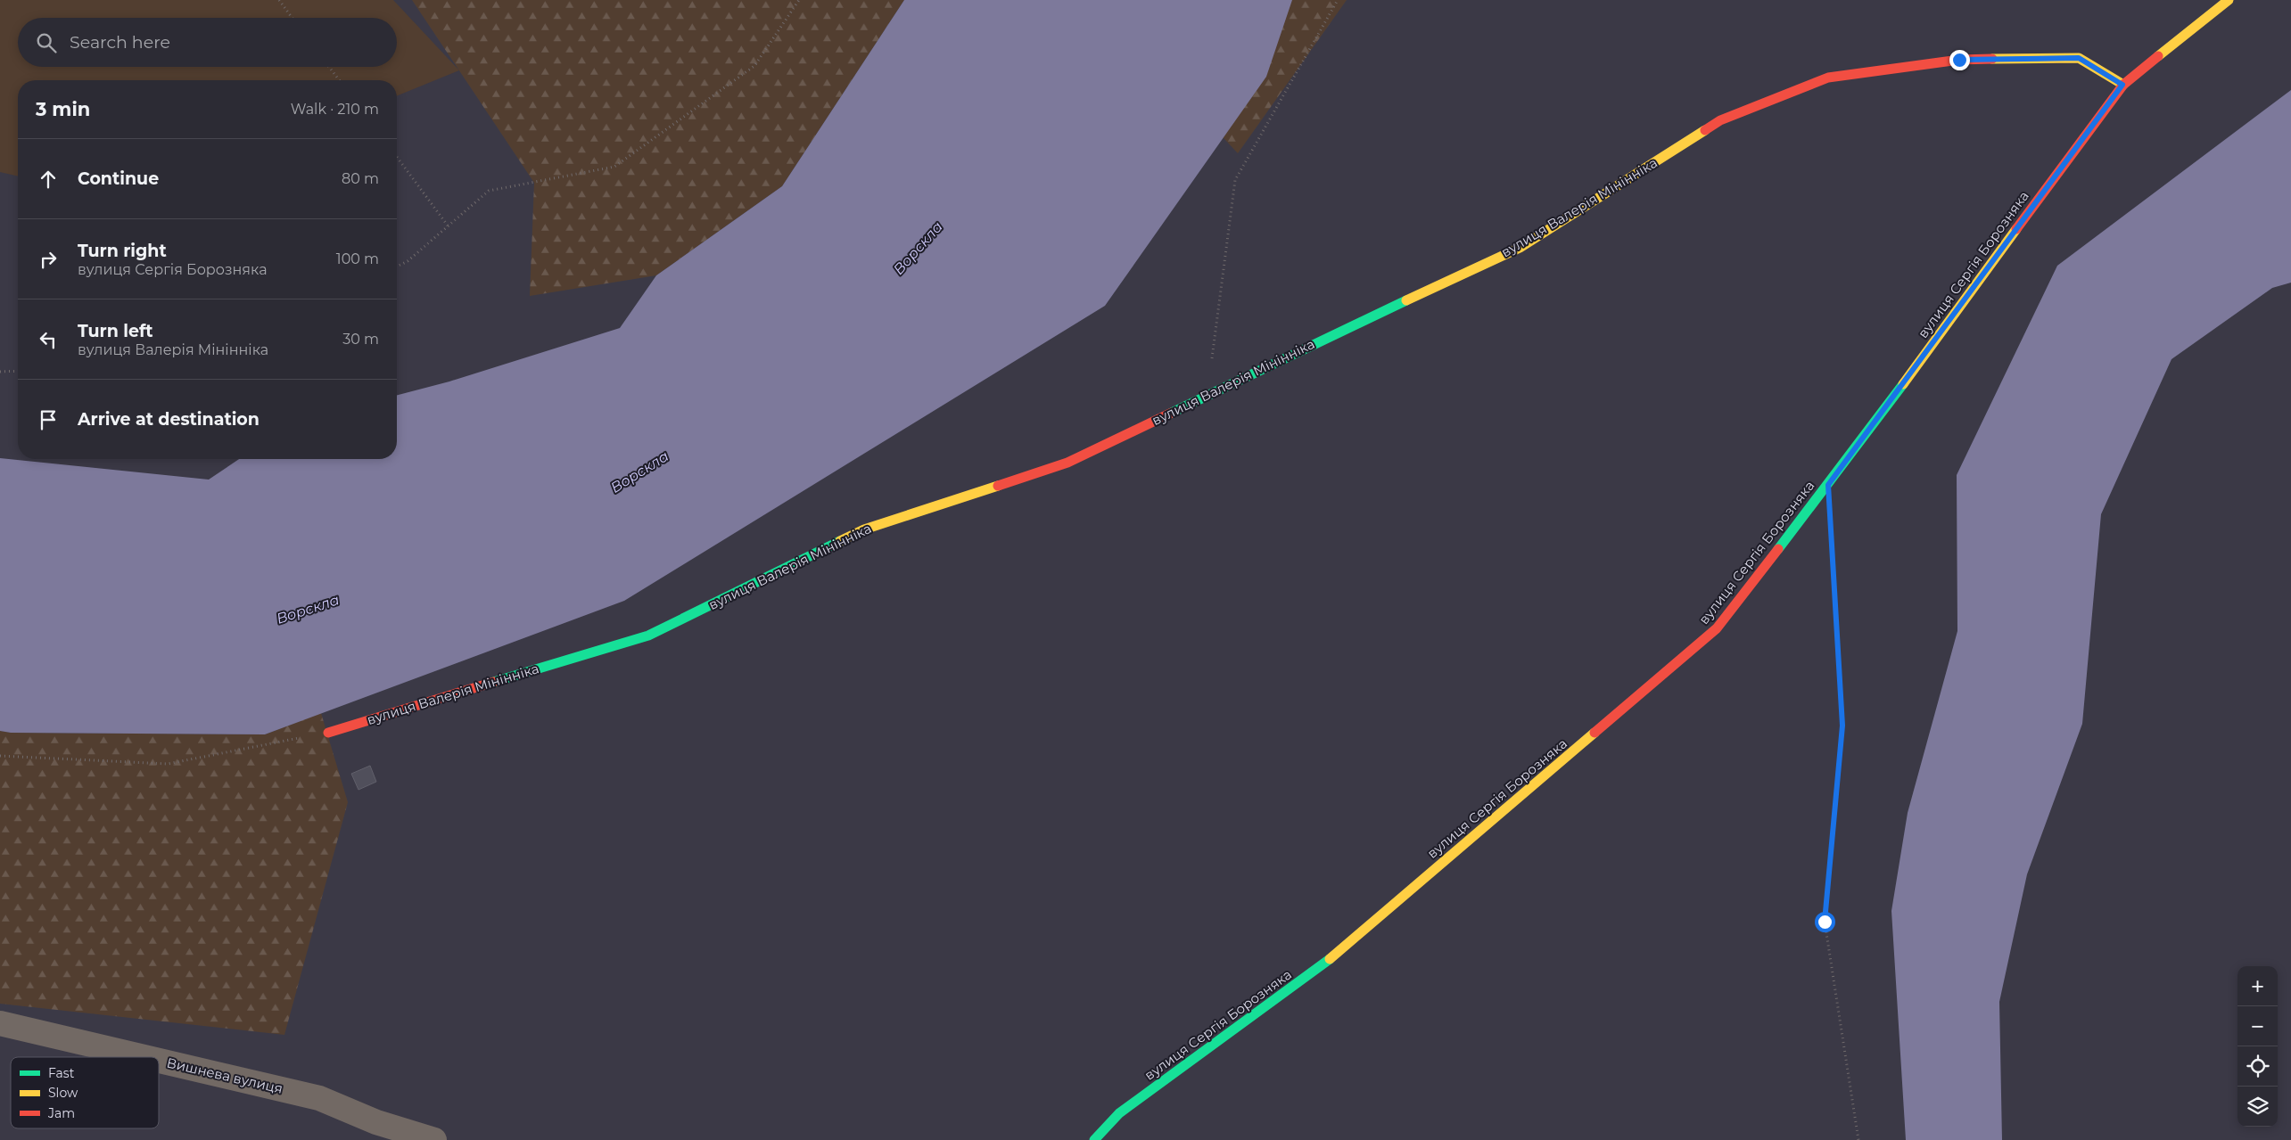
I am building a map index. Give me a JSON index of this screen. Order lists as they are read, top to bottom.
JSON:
{
  "streets": {
    "street": ["вулиця Валерія Мінінніка", "вулиця Сергія Борозняка", "Вишнева вулиця"]
  },
  "crossings": [
    ["вулиця Валерія Мінінніка", "вулиця Сергія Борозняка"]
  ],
  "water": ["Ворскла"],
  "legend": ["Fast", "Slow", "Jam"],
  "page": {
    "search": "Search here",
    "heading": ["3 min", "Walk · 210 m"],
    "list": [
      ["Continue", "80 m"],
      ["Turn right", "вулиця Сергія Борозняка", "100 m"],
      ["Turn left", "вулиця Валерія Мінінніка", "30 m"],
      "Arrive at destination"
    ],
    "map_buttons": ["+", "−"]
  }
}
